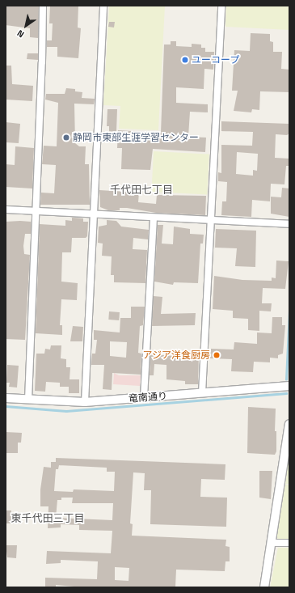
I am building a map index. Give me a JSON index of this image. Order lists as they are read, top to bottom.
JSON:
{
  "streets": {
    "street": ["竜南通り"]
  },
  "districts": ["千代田七丁目", "東千代田三丁目"],
  "places": ["ユーコープ", "静岡市東部生涯学習センター", "アジア洋食厨房"],
  "north": "bottom left"
}
